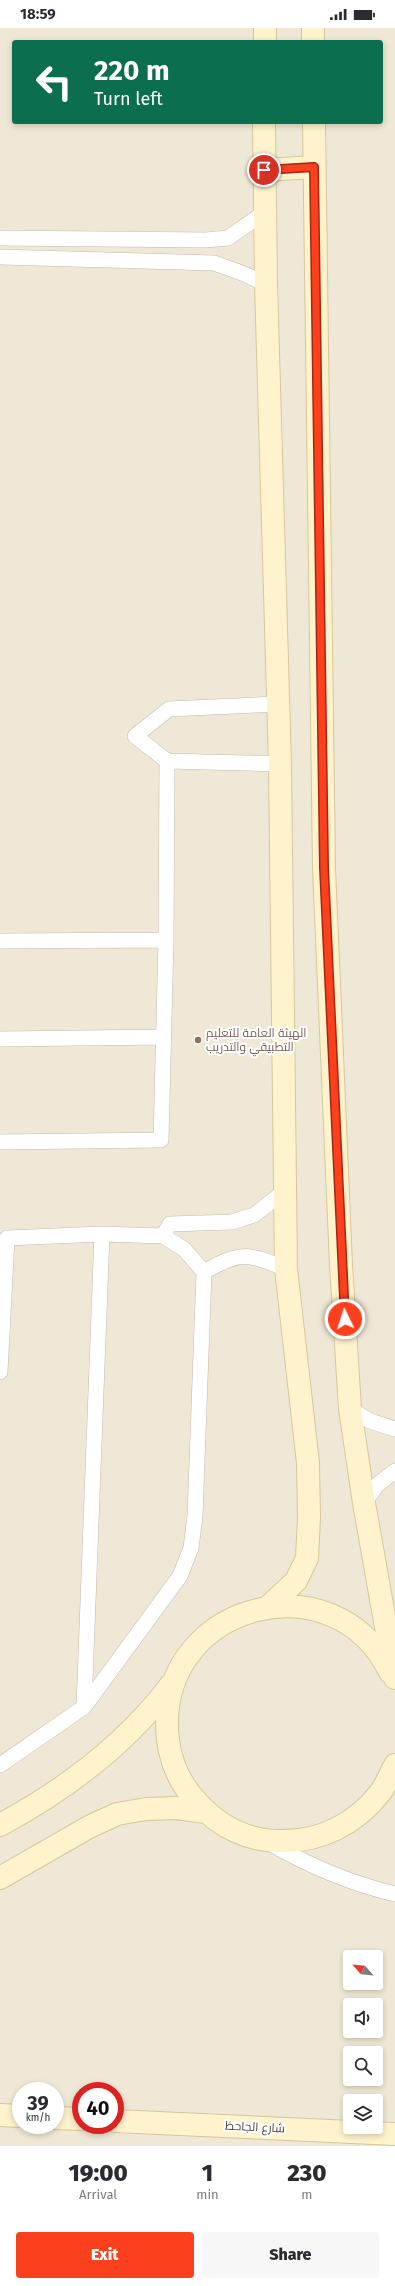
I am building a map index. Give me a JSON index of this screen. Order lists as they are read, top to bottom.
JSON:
{
  "streets": {
    "street": ["شارع الجاحظ"]
  },
  "places": ["الهيئة العامة للتعليم التطبيقي والتدريب"],
  "north": "top left",
  "page": {
    "status": "18:59",
    "turn": ["220 m", "Turn left"],
    "speed": "39 km/h",
    "limit": "40",
    "eta": [
      "19:00",
      "Arrival",
      "1",
      "min",
      "230",
      "m"
    ],
    "buttons": ["Exit", "Share"]
  }
}
